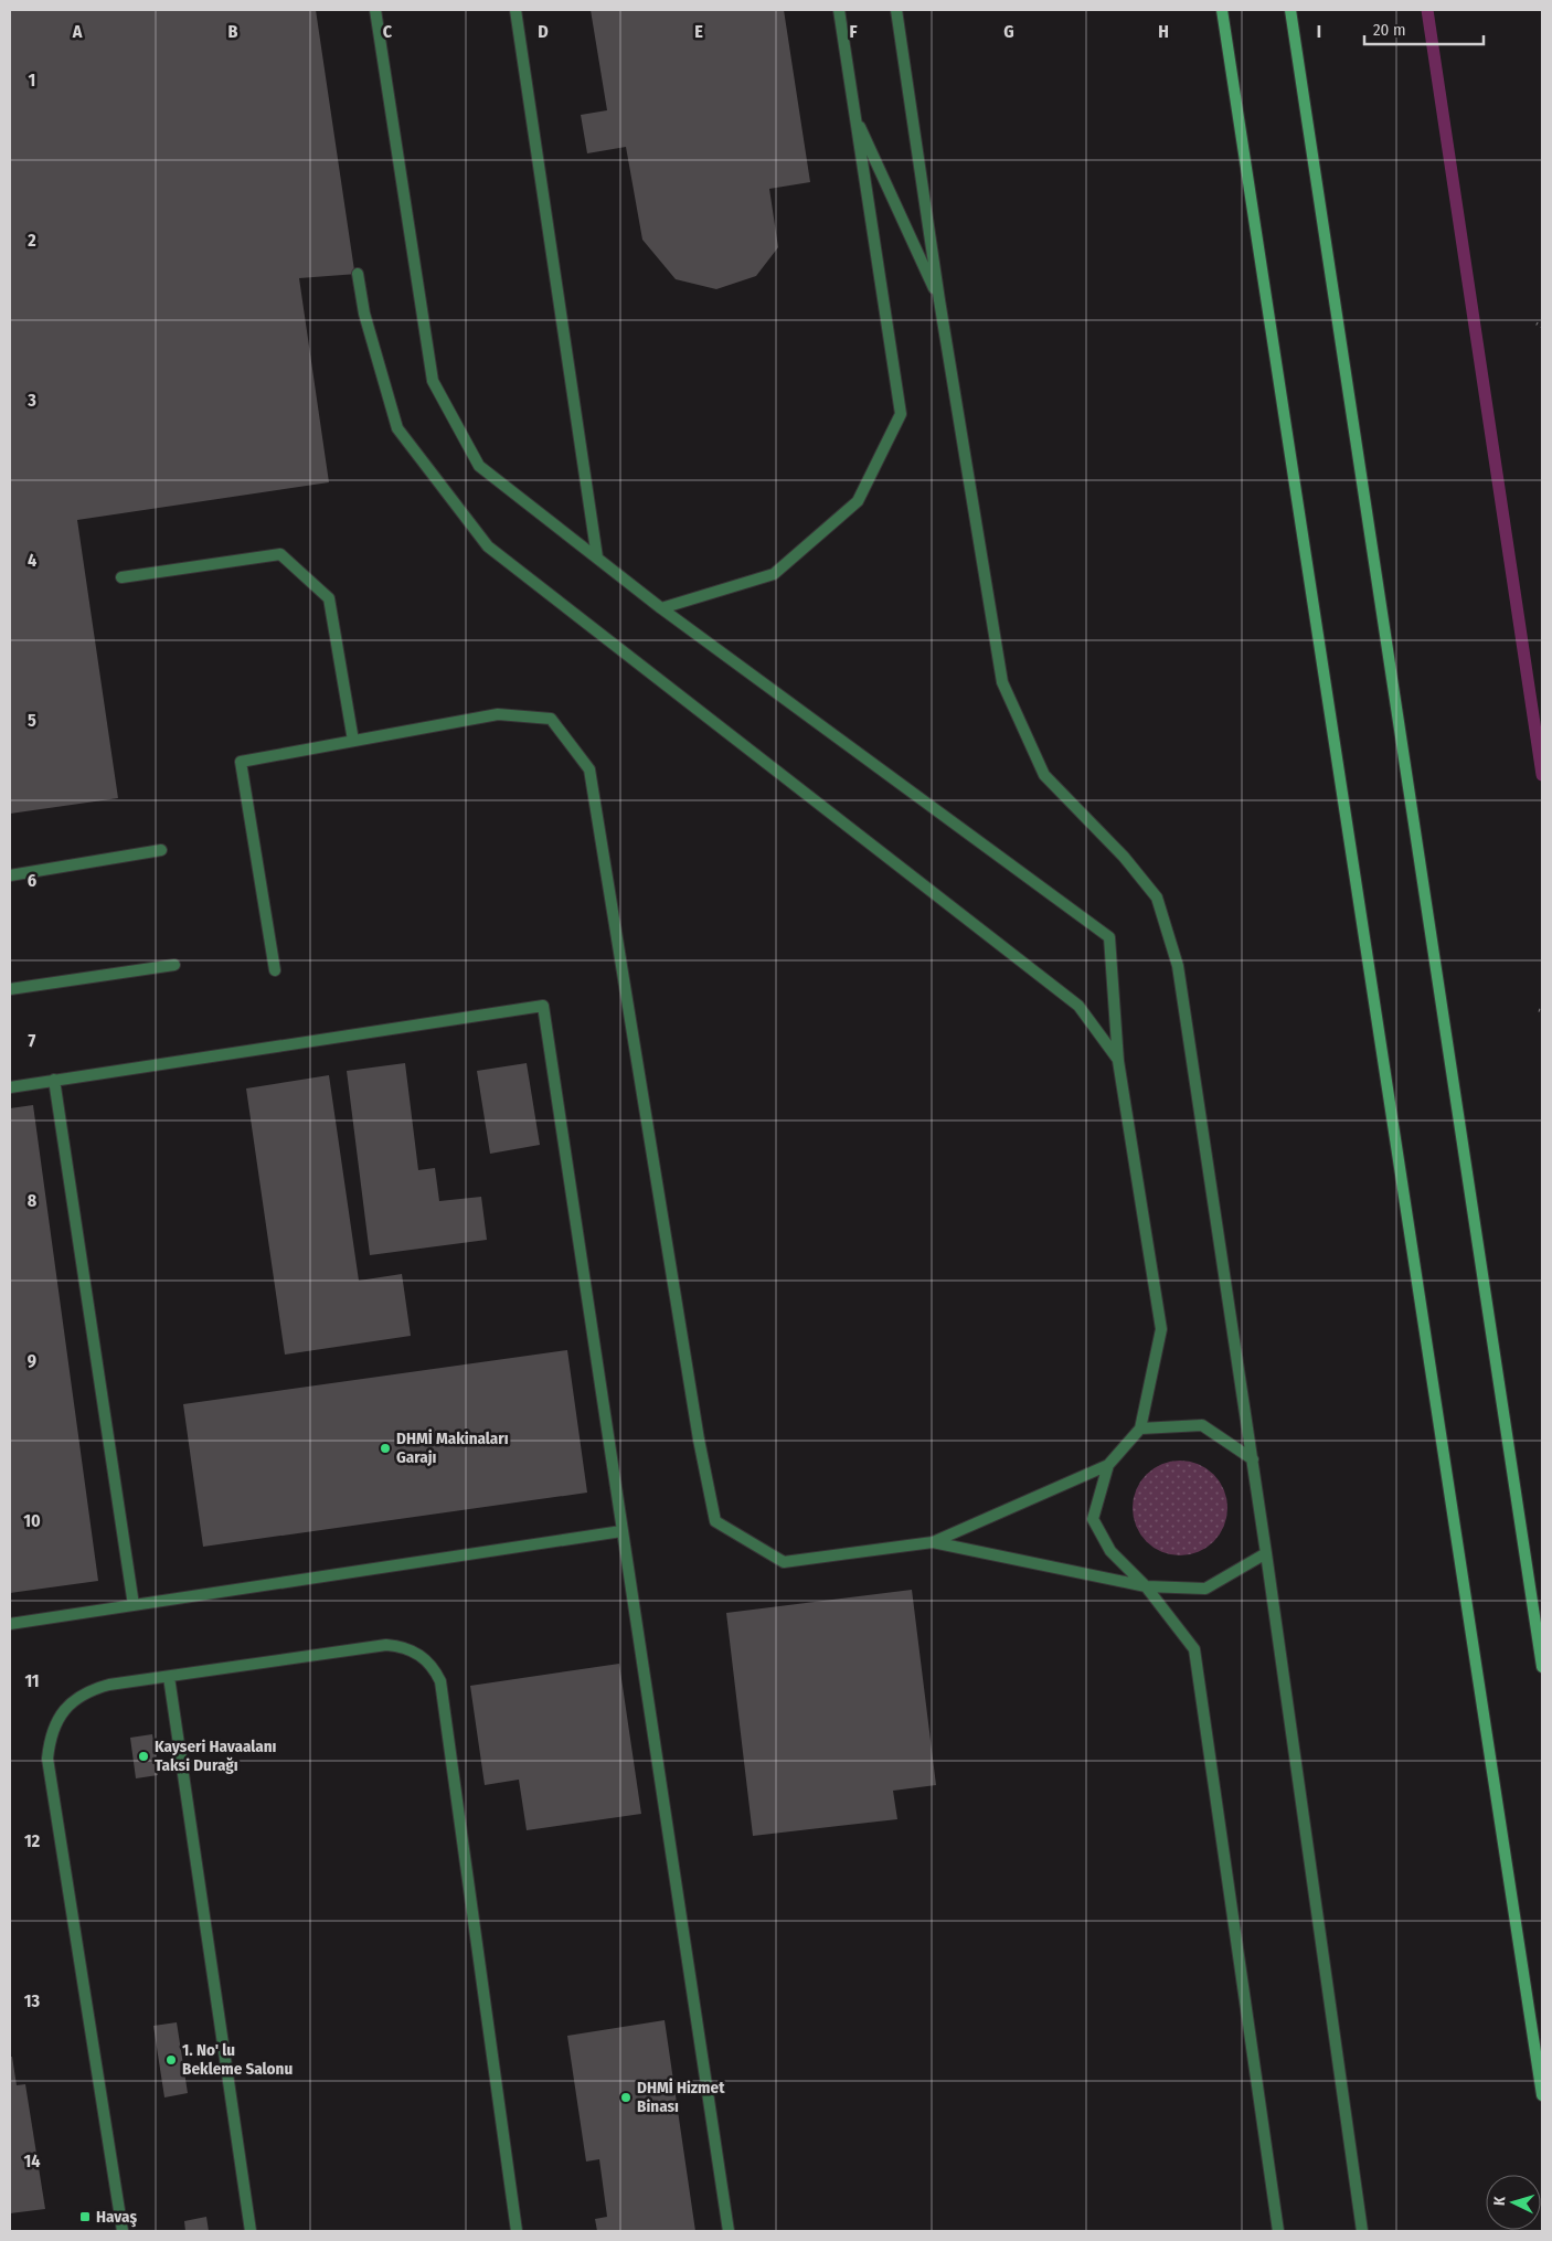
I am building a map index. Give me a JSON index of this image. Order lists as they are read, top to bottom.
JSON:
{
  "places": {
    "other": [
      "DHMİ Makinaları Garajı",
      "Kayseri Havaalanı Taksi Durağı",
      "1. No' lu Bekleme Salonu",
      "DHMİ Hizmet Binası"
    ],
    "transit": ["Havaş"]
  },
  "scale_bar": "20 m",
  "north": "left",
  "grid": {
    "columns": [
      "A",
      "B",
      "C",
      "D",
      "E",
      "F",
      "G",
      "H",
      "I"
    ],
    "rows": [
      "1",
      "2",
      "3",
      "4",
      "5",
      "6",
      "7",
      "8",
      "9",
      "10",
      "11",
      "12",
      "13",
      "14"
    ]
  }
}
